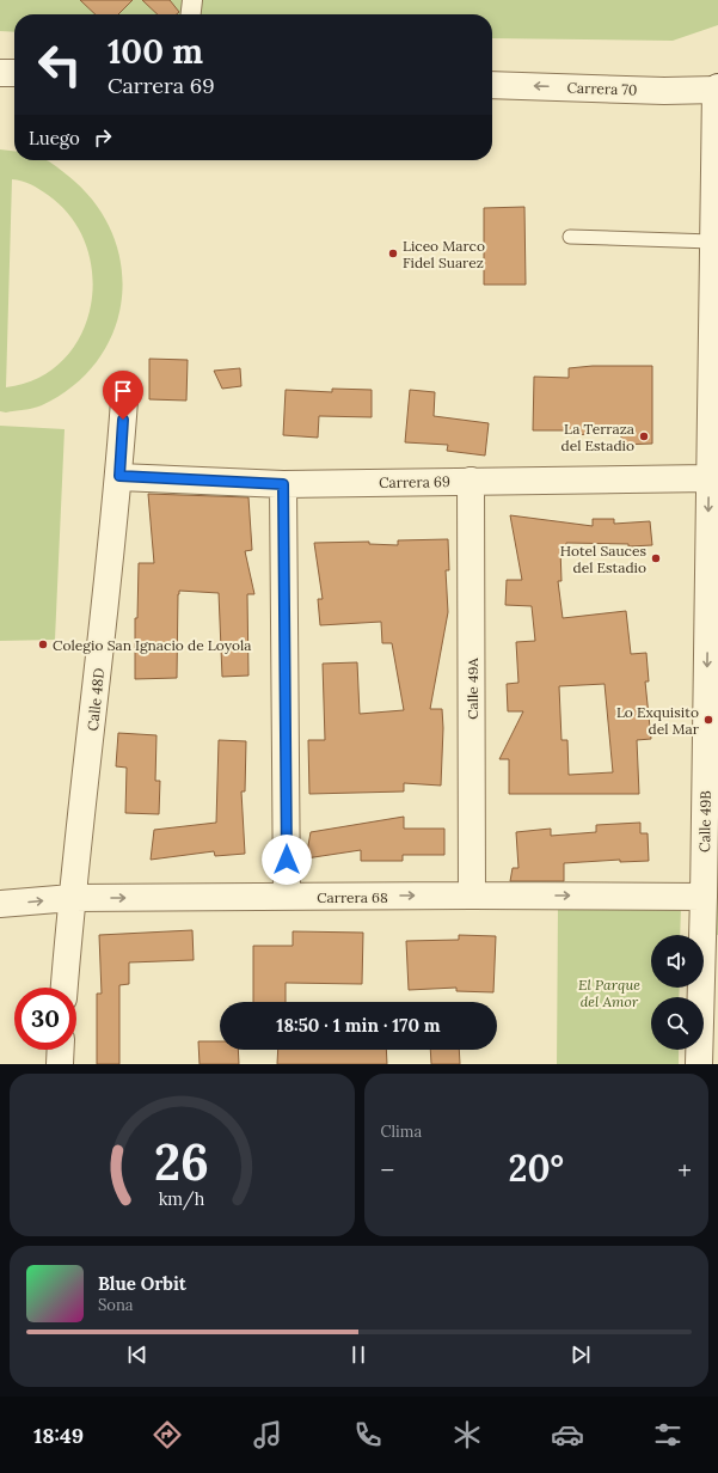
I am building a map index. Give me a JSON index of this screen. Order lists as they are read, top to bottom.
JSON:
{
  "streets": {
    "street": [
      "Carrera 70",
      "Carrera 69",
      "Calle 49A",
      "Calle 48D",
      "Calle 49B",
      "Carrera 68"
    ]
  },
  "crossings": [
    ["Carrera 70", "Calle 49B"],
    ["Carrera 69", "Calle 49A"],
    ["Carrera 69", "Calle 48D"],
    ["Carrera 69", "Calle 49B"],
    ["Calle 49A", "Carrera 68"],
    ["Calle 48D", "Carrera 68"],
    ["Calle 49B", "Carrera 68"]
  ],
  "one_way": ["Carrera 70", "Calle 49B", "Carrera 68"],
  "parks": ["El Parque del Amor"],
  "places": [
    "Liceo Marco Fidel Suarez",
    "La Terraza del Estadio",
    "Hotel Sauces del Estadio",
    "Colegio San Ignacio de Loyola",
    "Lo Exquisito del Mar"
  ],
  "page": {
    "turn": ["100 m", "Carrera 69"],
    "then": "Luego",
    "limit": "30",
    "trip": "18:50 · 1 min · 170 m",
    "tile": "Clima",
    "heat": ["−", "20°", "+"],
    "song": ["Blue Orbit", "Sona"],
    "tabs": "18:49",
    "gauge": ["26", "km/h"]
  }
}
